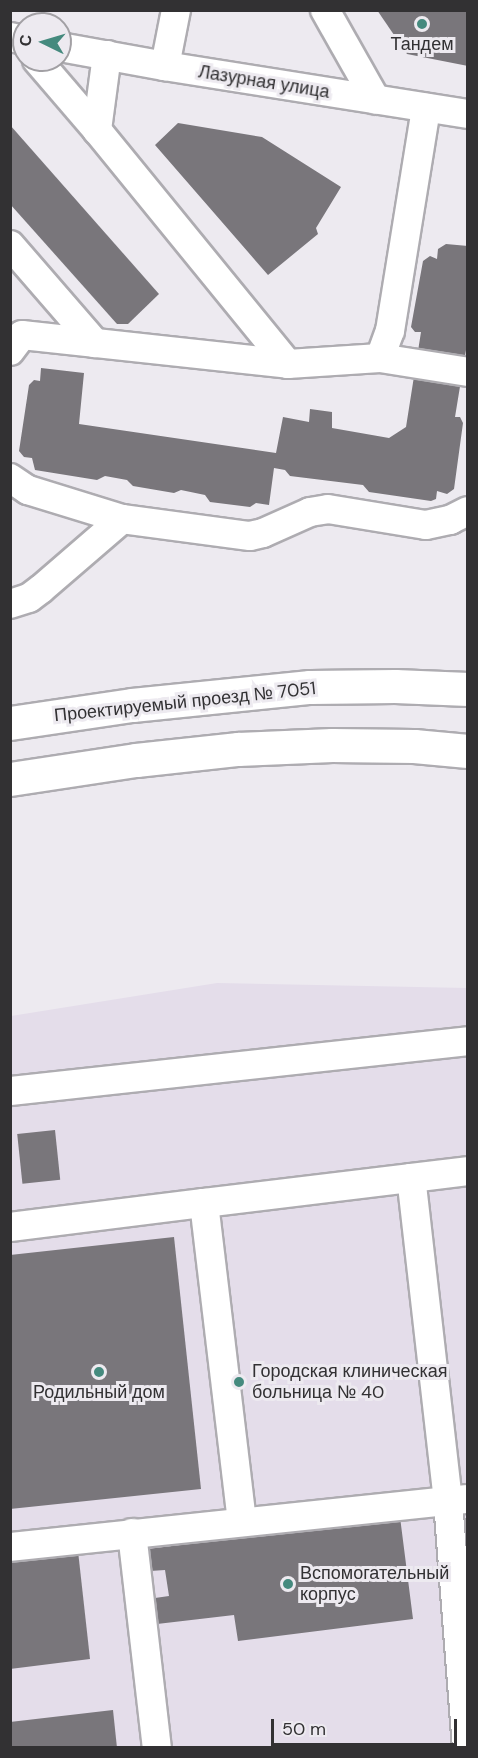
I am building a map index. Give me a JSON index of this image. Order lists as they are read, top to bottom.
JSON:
{
  "streets": {
    "main road": ["Проектируемый проезд № 7051"],
    "street": ["Лазурная улица"]
  },
  "places": [
    "Тандем",
    "Родильный дом",
    "Городская клиническая больница № 40",
    "Вспомогательный корпус"
  ],
  "scale_bar": "50 m",
  "north": "left"
}
